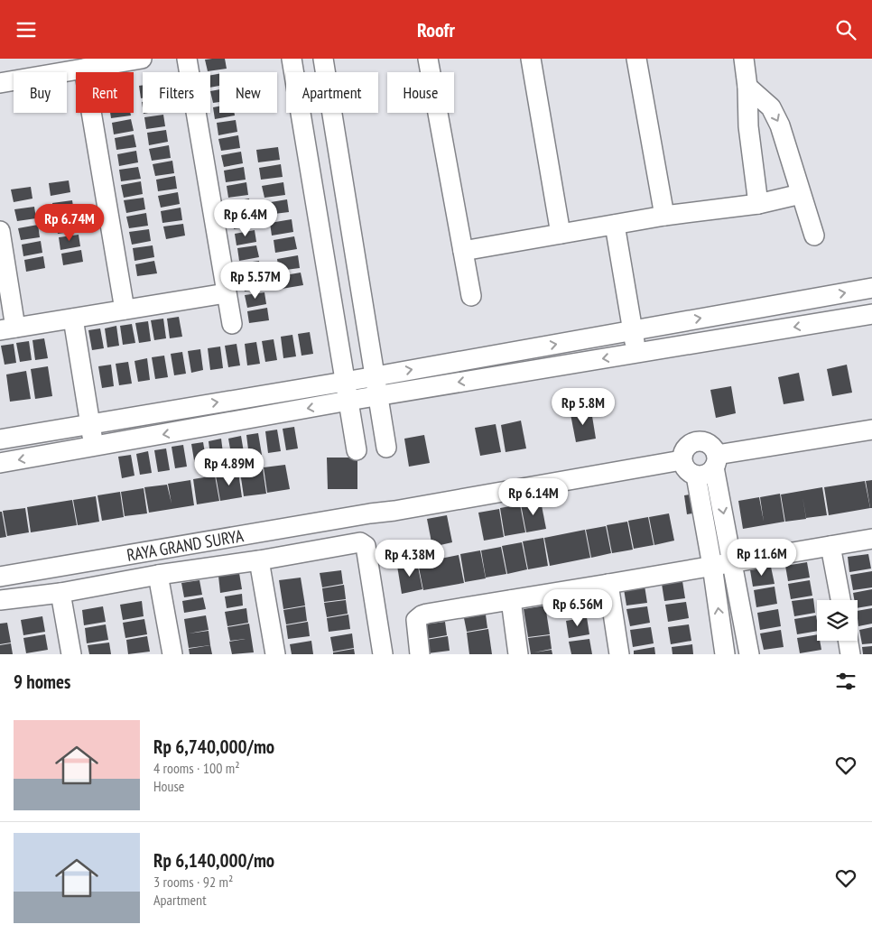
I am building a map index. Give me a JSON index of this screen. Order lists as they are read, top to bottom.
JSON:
{
  "streets": {
    "street": ["RAYA GRAND SURYA"]
  },
  "page": {
    "header": "Roofr",
    "chip": [
      "Buy",
      "Rent",
      "Filters",
      "New",
      "Apartment",
      "House"
    ],
    "price": [
      "Rp 6.4M",
      "Rp 6.74M",
      "Rp 5.57M",
      "Rp 5.8M",
      "Rp 4.89M",
      "Rp 6.14M",
      "Rp 11.6M",
      "Rp 4.38M",
      "Rp 6.56M"
    ],
    "heading": "9 homes",
    "list": [
      {
        "name": "Rp 6,740,000/mo",
        "note": "4 rooms · 100 m² · House"
      },
      {
        "name": "Rp 6,140,000/mo",
        "note": "3 rooms · 92 m² · Apartment"
      }
    ]
  }
}
